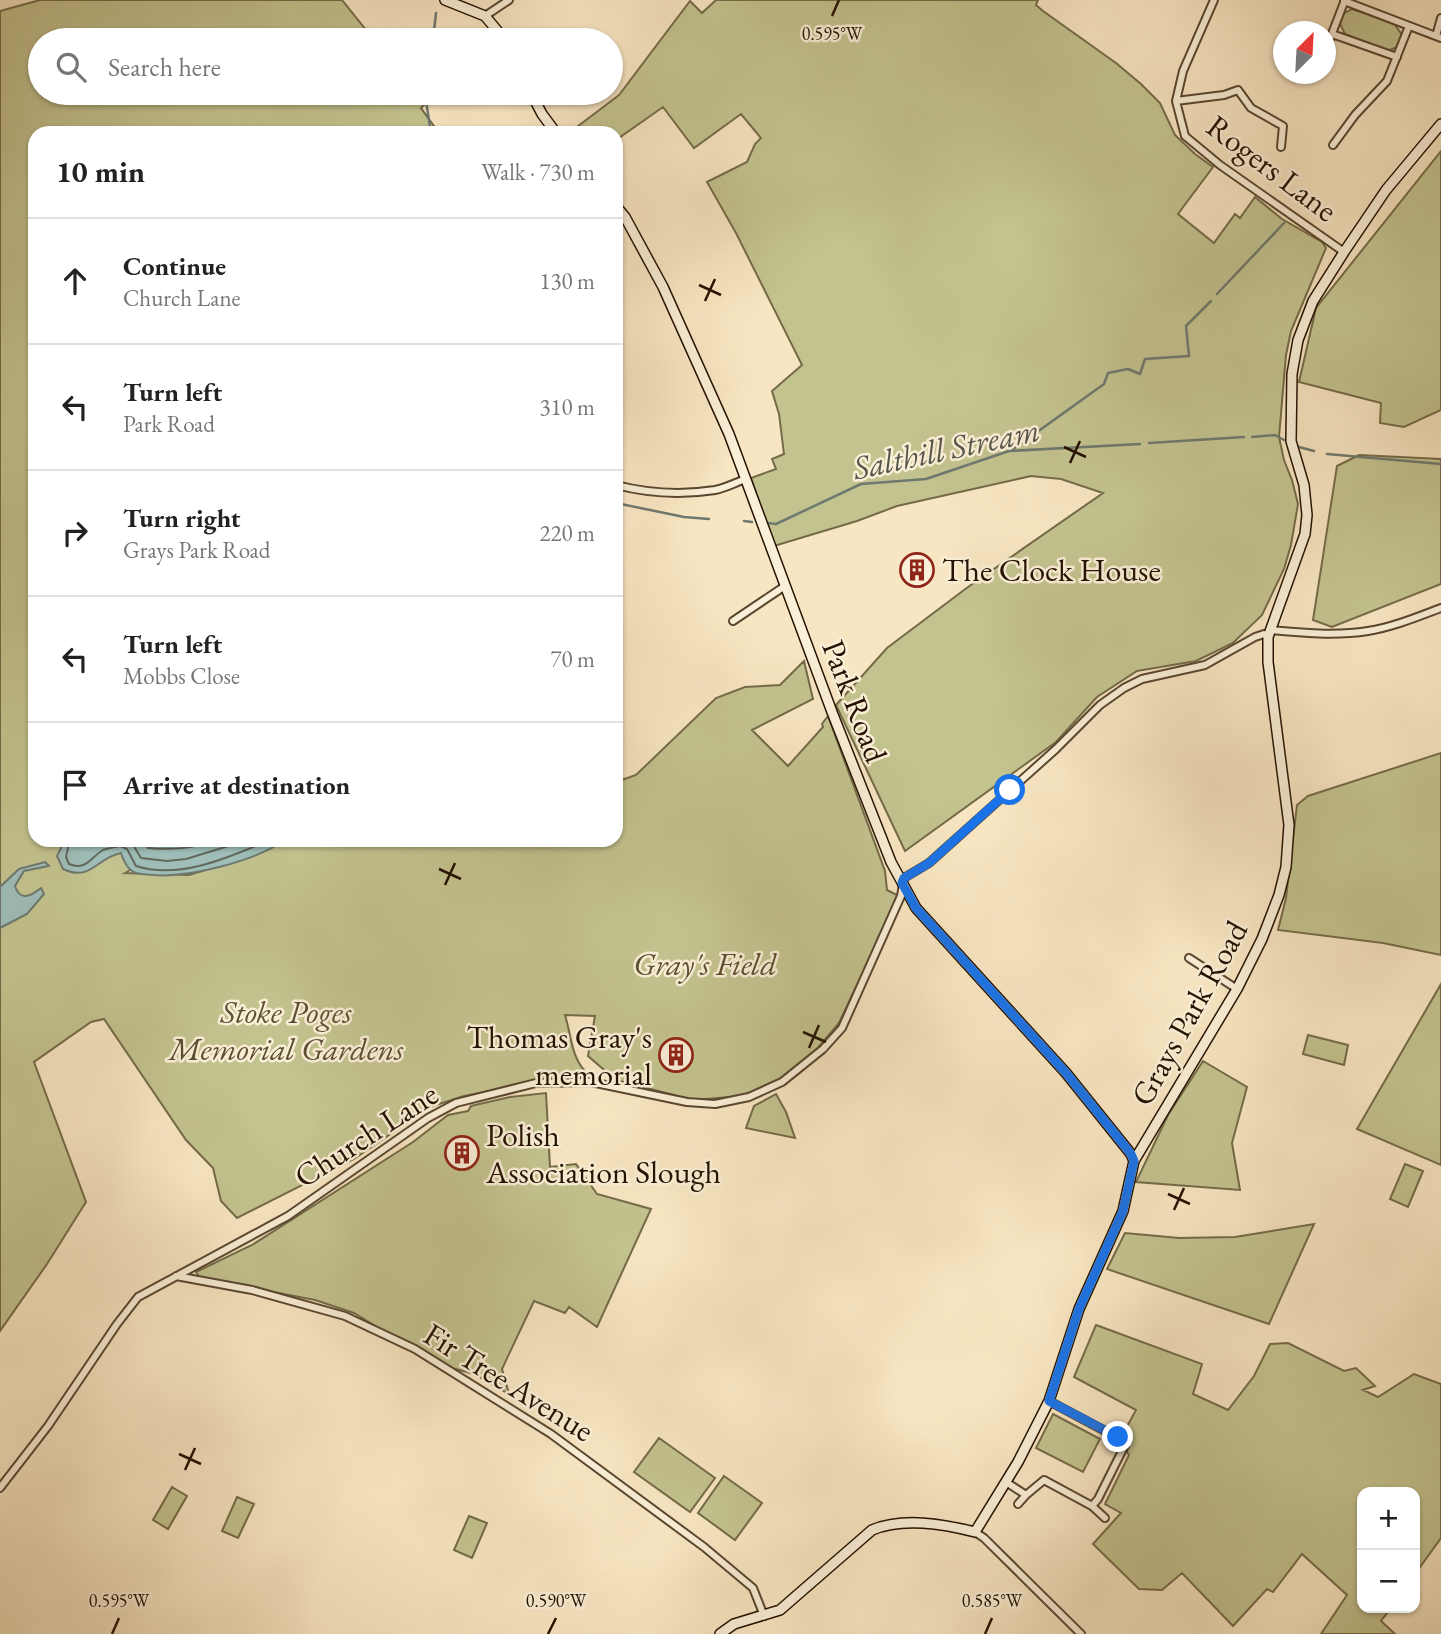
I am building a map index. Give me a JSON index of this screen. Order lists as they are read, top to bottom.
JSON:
{
  "streets": {
    "main road": ["Park Road", "Grays Park Road"],
    "street": ["Rogers Lane", "Church Lane", "Fir Tree Avenue"]
  },
  "crossings": [
    ["Rogers Lane", "Grays Park Road"],
    ["Park Road", "Grays Park Road"],
    ["Park Road", "Church Lane"],
    ["Church Lane", "Fir Tree Avenue"]
  ],
  "water": ["Salthill Stream"],
  "parks": ["Gray's Field", "Stoke Poges Memorial Gardens"],
  "places": {
    "building": ["The Clock House", "Thomas Gray's memorial", "Polish Association Slough"]
  },
  "north": "top right",
  "page": {
    "search": "Search here",
    "heading": ["10 min", "Walk · 730 m"],
    "list": [
      ["Continue", "Church Lane", "130 m"],
      ["Turn left", "Park Road", "310 m"],
      ["Turn right", "Grays Park Road", "220 m"],
      ["Turn left", "Mobbs Close", "70 m"],
      "Arrive at destination"
    ],
    "map_buttons": ["+", "−"]
  },
  "coordinates": ["0.595°W", "0.590°W", "0.585°W"]
}
